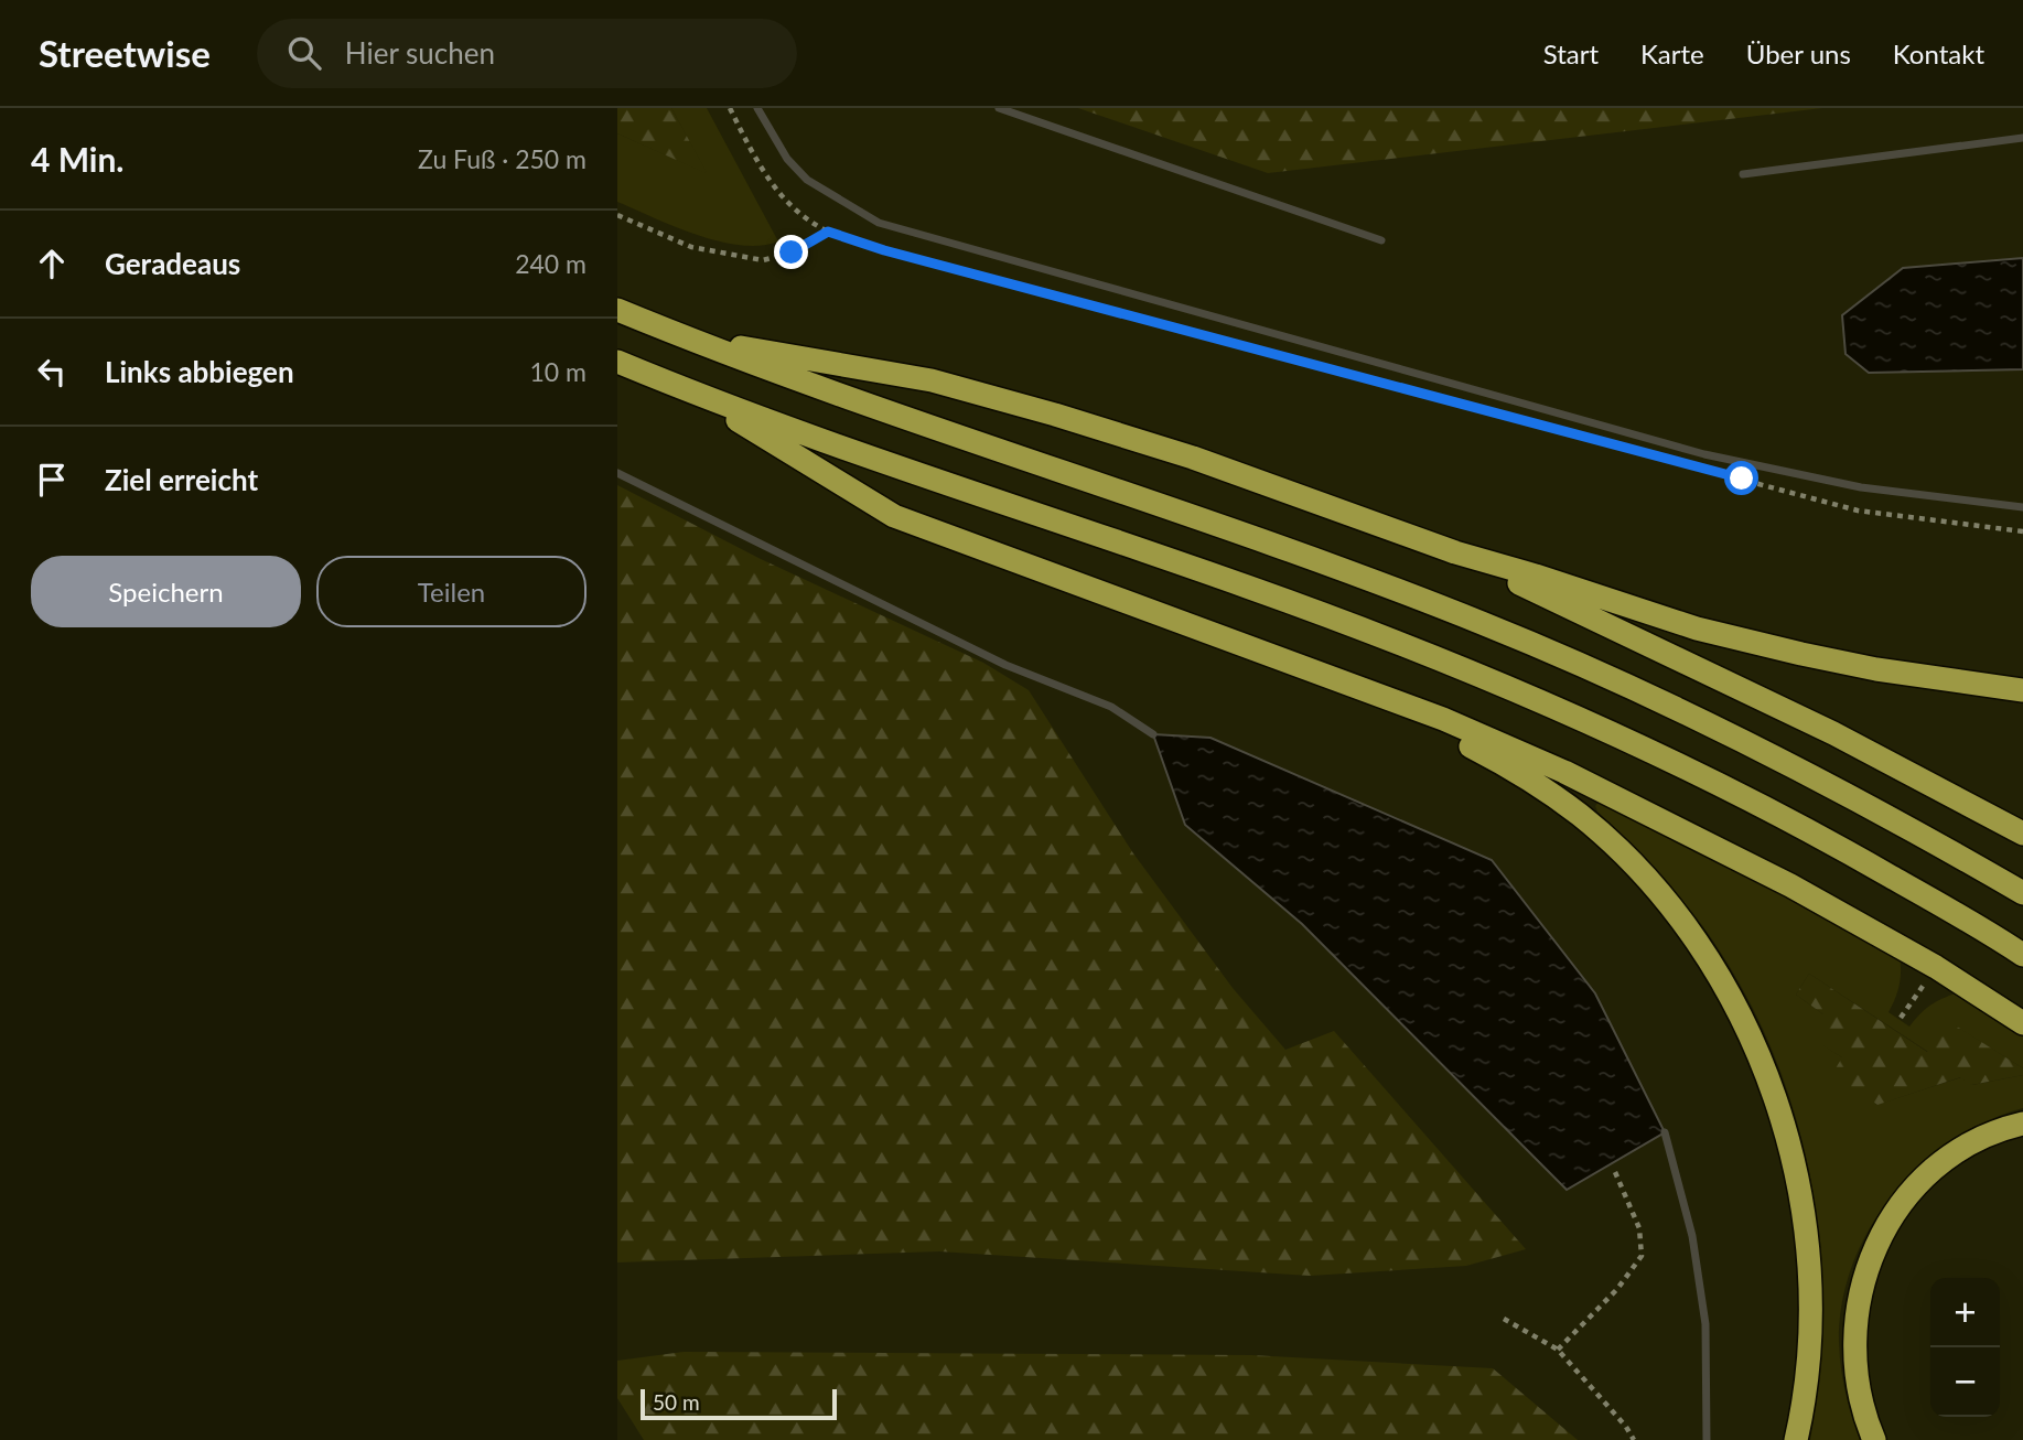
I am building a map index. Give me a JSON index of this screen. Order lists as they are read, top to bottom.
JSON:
{
  "scale_bar": "50 m",
  "page": {
    "header": "Streetwise",
    "search": "Hier suchen",
    "nav": [
      "Start",
      "Karte",
      "Über uns",
      "Kontakt"
    ],
    "heading": ["4 Min.", "Zu Fuß · 250 m"],
    "list": [
      ["Geradeaus", "240 m"],
      ["Links abbiegen", "10 m"],
      "Ziel erreicht"
    ],
    "buttons": ["Speichern", "Teilen"],
    "map_buttons": ["+", "−"],
    "scale": "50 m"
  }
}
